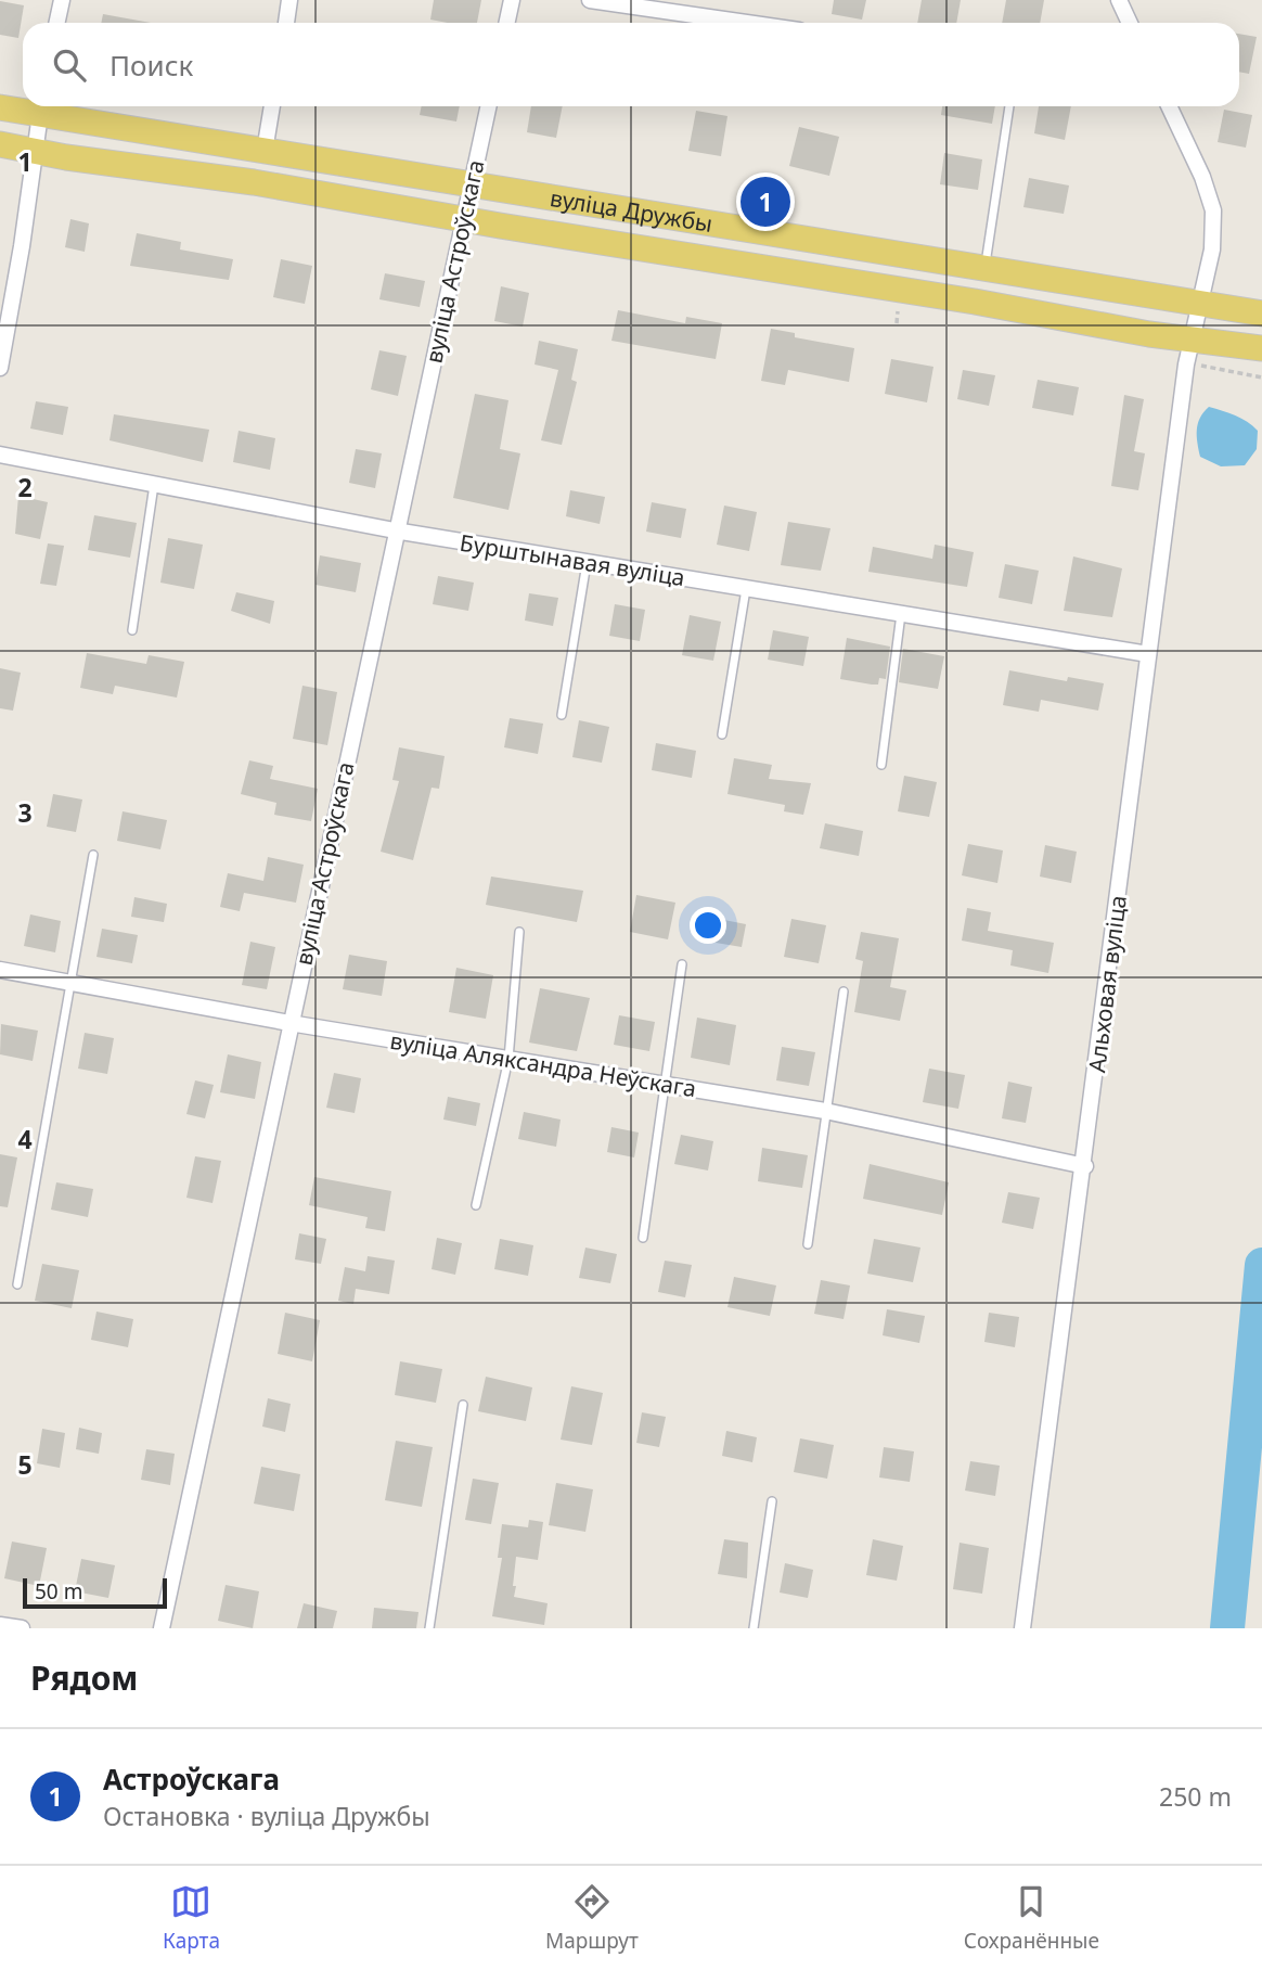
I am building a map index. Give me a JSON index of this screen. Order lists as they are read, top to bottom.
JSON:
{
  "streets": {
    "main road": ["вуліца Дружбы"],
    "street": [
      "вуліца Астроўскага",
      "Бурштынавая вуліца",
      "Альховая вуліца",
      "вуліца Аляксандра Неўскага"
    ]
  },
  "crossings": [
    ["вуліца Дружбы", "вуліца Астроўскага"],
    ["вуліца Дружбы", "Альховая вуліца"],
    ["вуліца Астроўскага", "Бурштынавая вуліца"],
    ["вуліца Астроўскага", "вуліца Аляксандра Неўскага"],
    ["Бурштынавая вуліца", "Альховая вуліца"],
    ["Альховая вуліца", "вуліца Аляксандра Неўскага"]
  ],
  "scale_bar": "50 m",
  "page": {
    "search": "Поиск",
    "pins": "1",
    "scale": "50 m",
    "heading": "Рядом",
    "list": [
      {
        "mark": "1",
        "name": "Астроўскага",
        "note": "Остановка · вуліца Дружбы",
        "value": "250 m"
      }
    ],
    "nav": ["Карта", "Маршрут", "Сохранённые"]
  },
  "grid": {
    "rows": [
      "1",
      "2",
      "3",
      "4",
      "5"
    ]
  }
}
